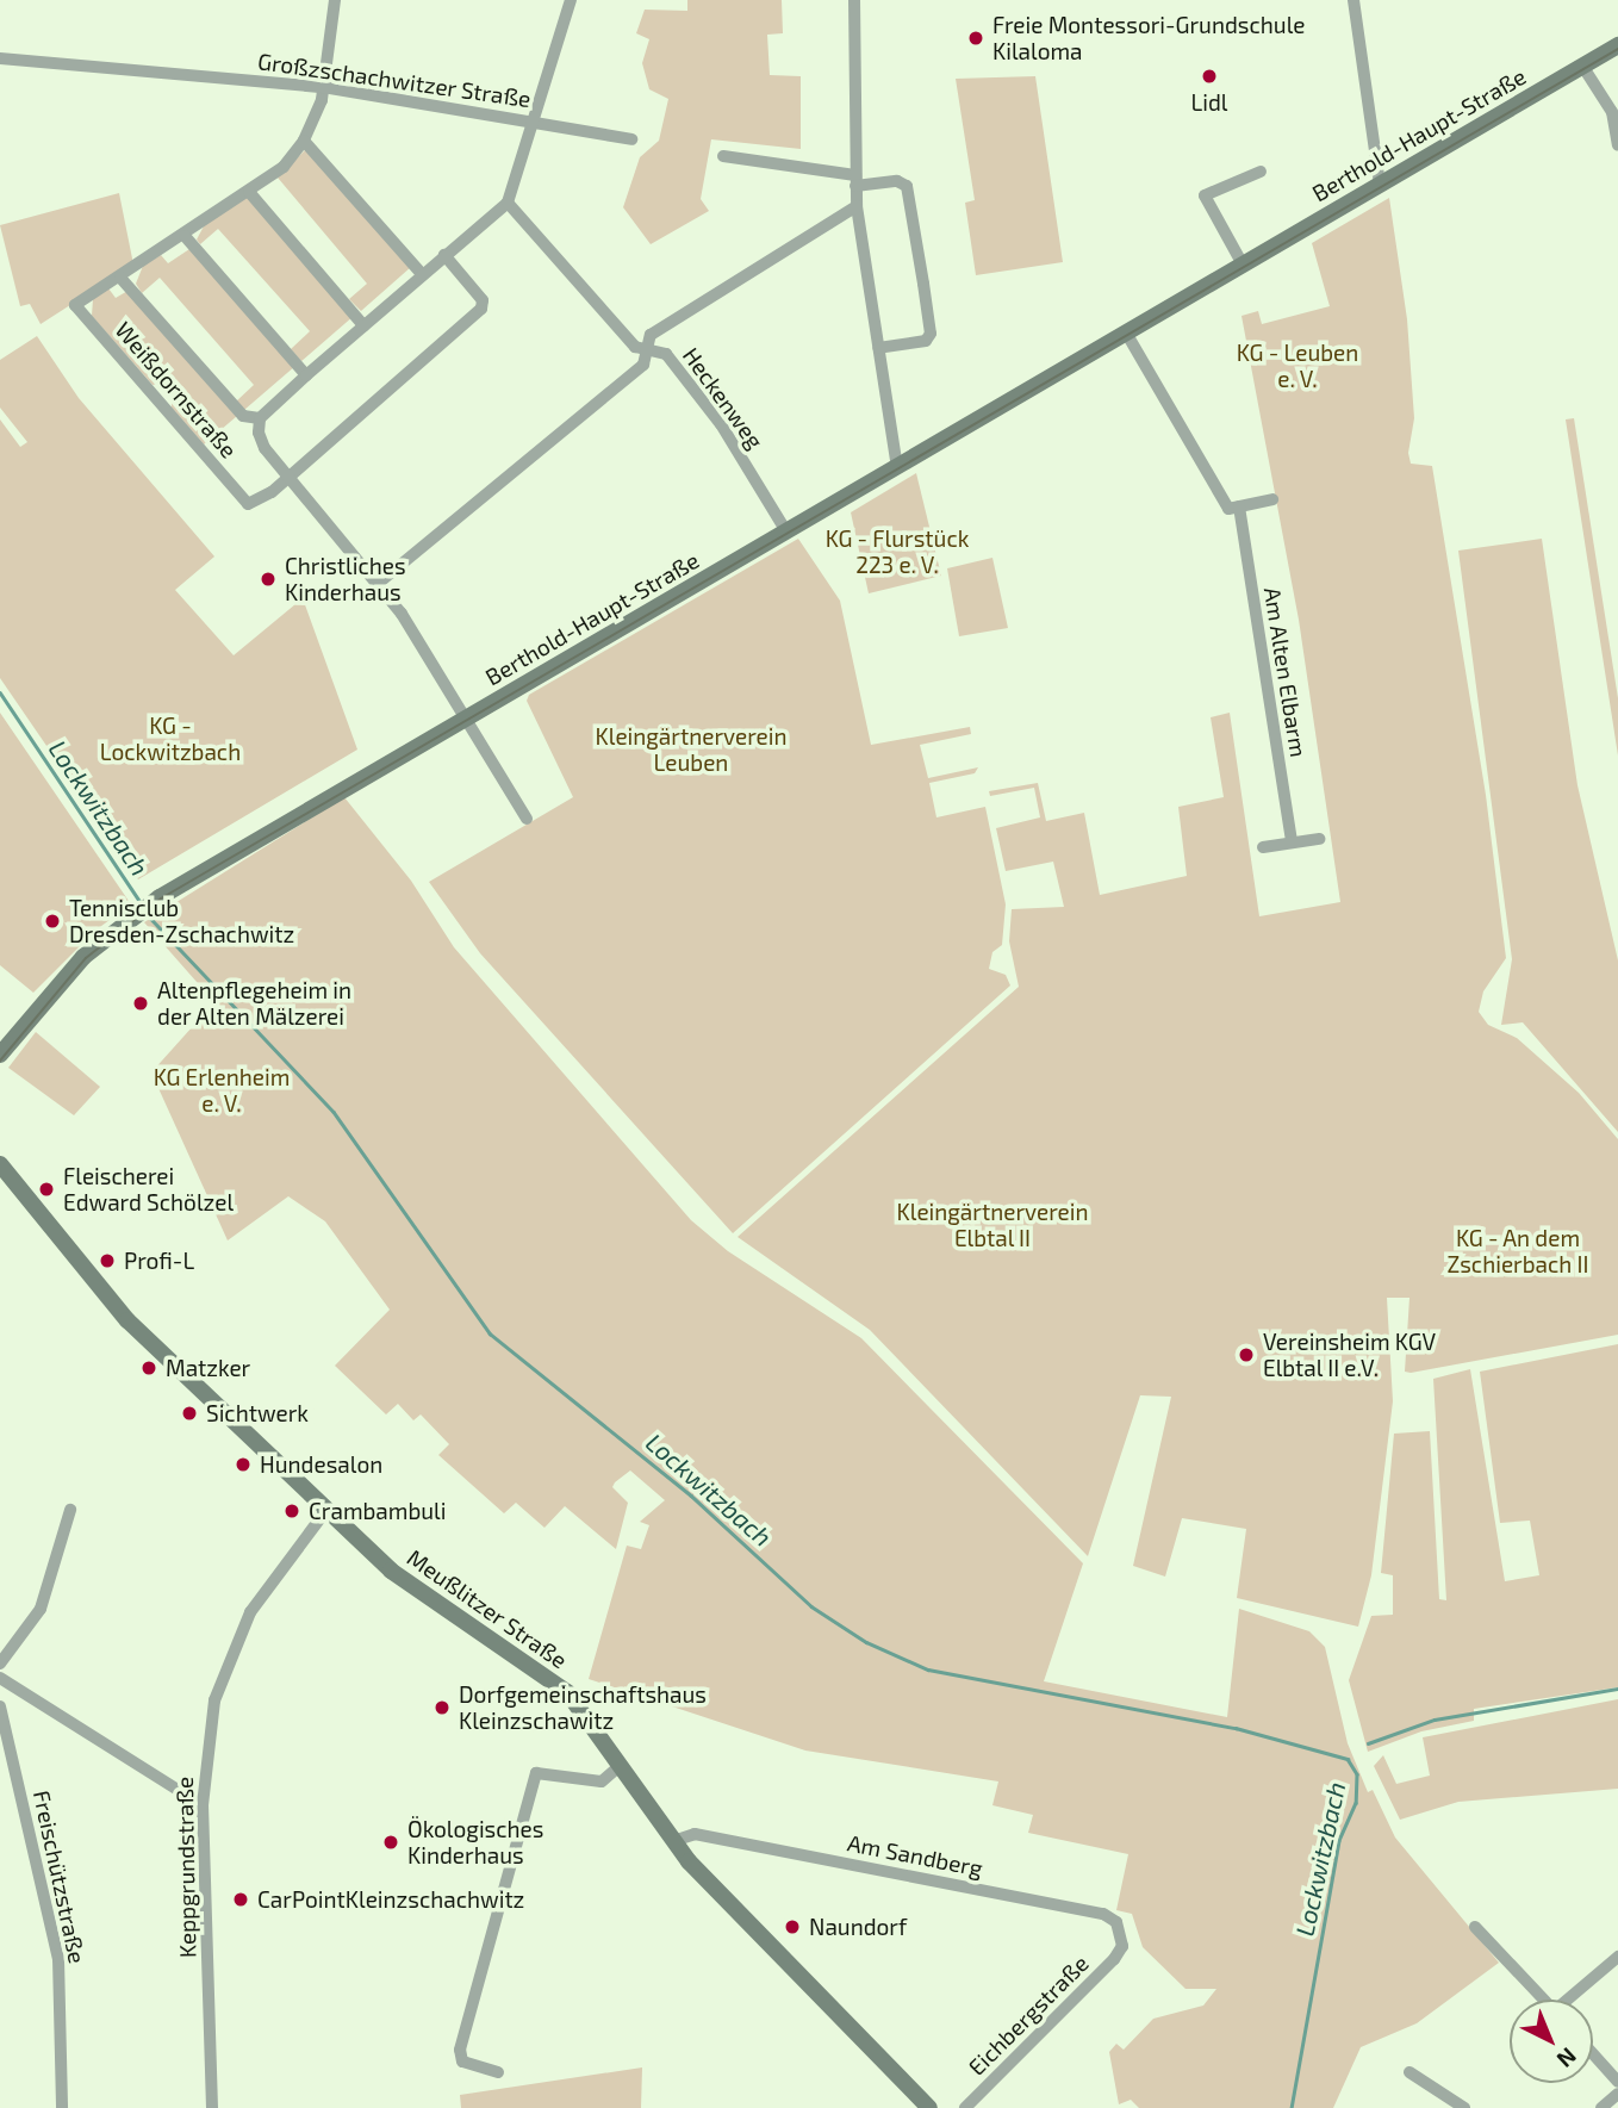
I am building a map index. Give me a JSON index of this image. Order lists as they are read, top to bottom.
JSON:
{
  "streets": {
    "street": [
      "Großzschachwitzer Straße",
      "Berthold-Haupt-Straße",
      "Weißdornstraße",
      "Heckenweg",
      "Am Alten Elbarm",
      "Meußlitzer Straße",
      "Am Sandberg",
      "Keppgrundstraße",
      "Freischützstraße",
      "Eichbergstraße"
    ]
  },
  "crossings": [
    ["Großzschachwitzer Straße", "Weißdornstraße"],
    ["Berthold-Haupt-Straße", "Weißdornstraße"],
    ["Berthold-Haupt-Straße", "Heckenweg"],
    ["Weißdornstraße", "Heckenweg"],
    ["Meußlitzer Straße", "Am Sandberg"],
    ["Meußlitzer Straße", "Keppgrundstraße"],
    ["Am Sandberg", "Eichbergstraße"]
  ],
  "water": ["Lockwitzbach"],
  "parks": [
    "KG - Leuben e. V.",
    "KG - Flurstück 223 e. V.",
    "KG - Lockwitzbach",
    "Kleingärtnerverein Leuben",
    "KG Erlenheim e. V.",
    "Kleingärtnerverein Elbtal II",
    "KG - An dem Zschierbach II"
  ],
  "places": [
    "Freie Montessori-Grundschule Kilaloma",
    "Lidl",
    "Christliches Kinderhaus",
    "Tennisclub Dresden-Zschachwitz",
    "Altenpflegeheim in der Alten Mälzerei",
    "Fleischerei Edward Schölzel",
    "Profi-L",
    "Vereinsheim KGV Elbtal II e.V.",
    "Matzker",
    "Sichtwerk",
    "Hundesalon",
    "Crambambuli",
    "Dorfgemeinschaftshaus Kleinzschawitz",
    "Ökologisches Kinderhaus",
    "CarPointKleinzschachwitz",
    "Naundorf"
  ],
  "north": "bottom right"
}
